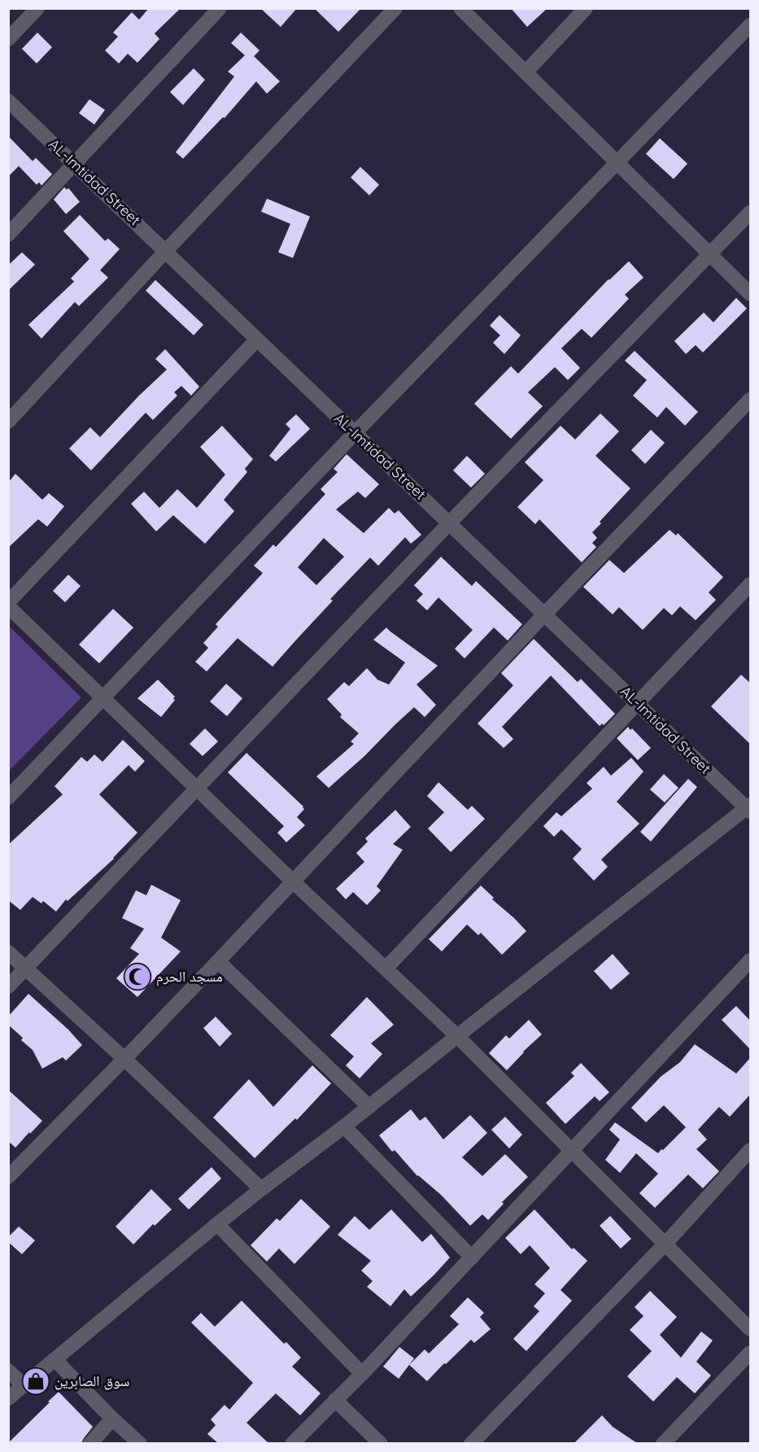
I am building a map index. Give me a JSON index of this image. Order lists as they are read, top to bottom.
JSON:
{
  "streets": {
    "street": ["AL-Imtidad Street"]
  },
  "places": {
    "mosque": ["مسجد الحرم"],
    "shop": ["سوق الصابرين"]
  }
}
